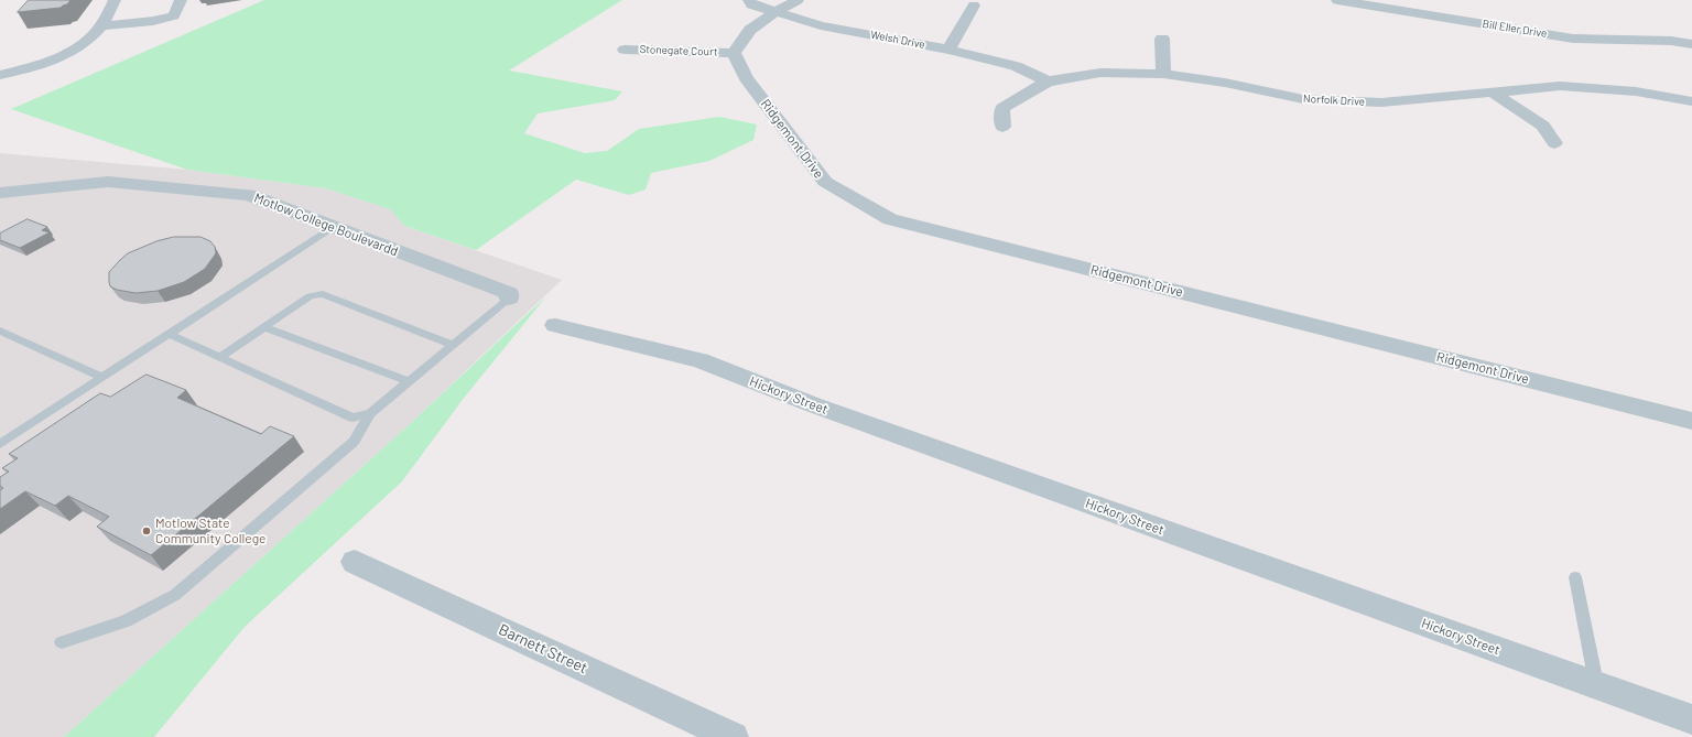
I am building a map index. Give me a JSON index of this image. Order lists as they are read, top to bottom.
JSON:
{
  "streets": {
    "street": [
      "Bill Eller Drive",
      "Welsh Drive",
      "Stonegate Court",
      "Norfolk Drive",
      "Ridgemont Drive",
      "Motlow College Boulevardd",
      "Hickory Street",
      "Barnett Street"
    ]
  },
  "crossings": [
    ["Welsh Drive", "Norfolk Drive"],
    ["Stonegate Court", "Ridgemont Drive"]
  ],
  "places": ["Motlow State Community College"]
}
